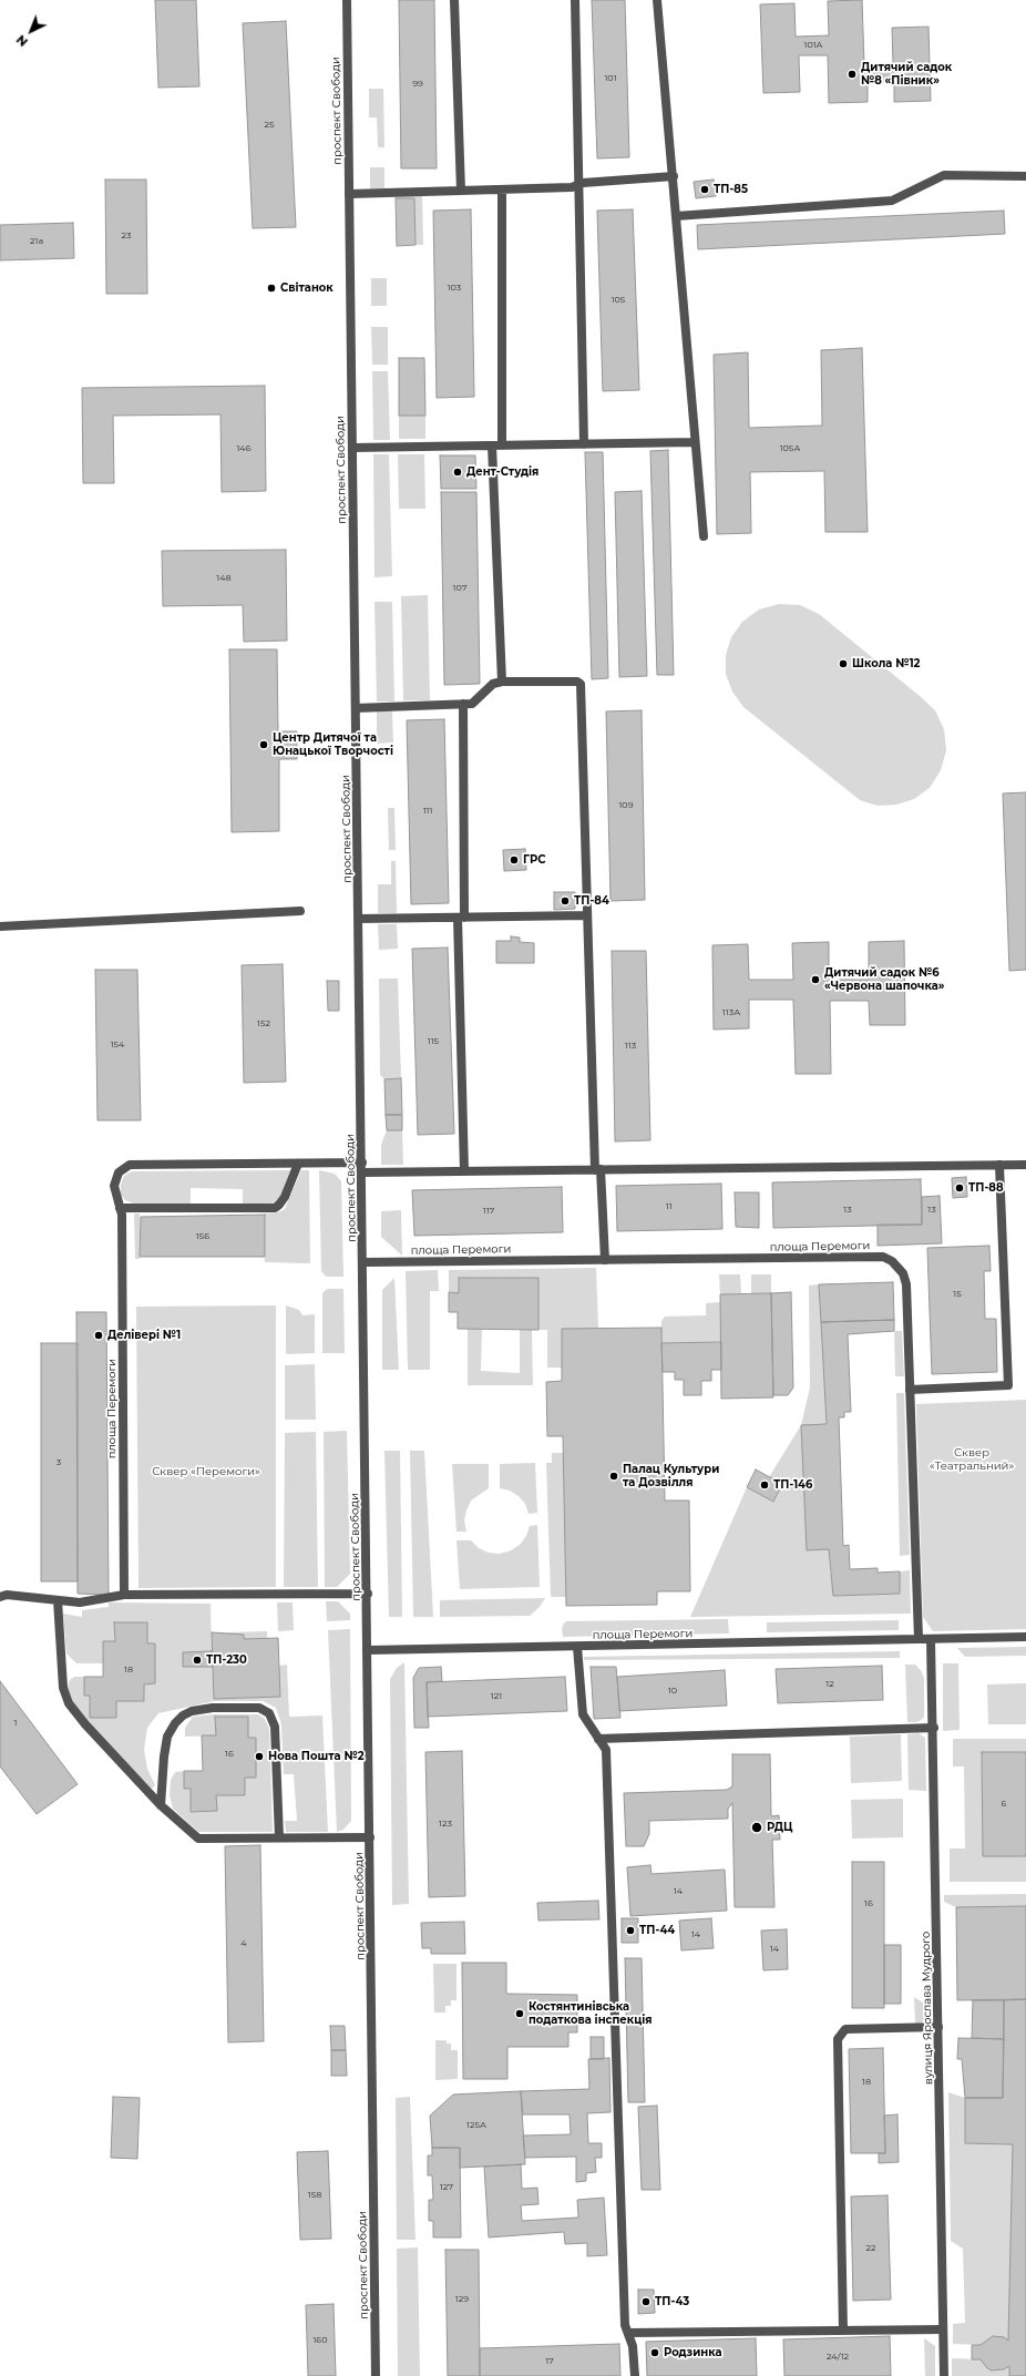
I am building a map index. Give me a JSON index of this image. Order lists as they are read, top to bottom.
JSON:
{
  "streets": {
    "street": ["проспект Свободи", "площа Перемоги", "вулиця Ярослава Мудрого"]
  },
  "crossings": [
    ["проспект Свободи", "площа Перемоги"],
    ["площа Перемоги", "вулиця Ярослава Мудрого"]
  ],
  "parks": ["Сквер «Театральний»", "Сквер «Перемоги»"],
  "places": [
    "Дитячий садок №8 «Півник»",
    "ТП-85",
    "Свiтанок",
    "Дент-Студія",
    "Школа №12",
    "Центр Дитячої та Юнацької Творчості",
    "ГРС",
    "ТП-84",
    "Дитячий садок №6 «Червона шапочка»",
    "ТП-88",
    "Делівері №1",
    "Палац Культури та Дозвілля",
    "ТП-146",
    "ТП-230",
    "Нова Пошта №2",
    "РДЦ",
    "ТП-44",
    "Костянтинівська податкова інспекція",
    "ТП-43",
    "Родзинка"
  ],
  "house_numbers": [
    "101А",
    "101",
    "99",
    "25",
    "23",
    "21а",
    "103",
    "105",
    "146",
    "105А",
    "148",
    "107",
    "109",
    "111",
    "113А",
    "152",
    "115",
    "154",
    "113",
    "11",
    "13",
    "13",
    "117",
    "156",
    "15",
    "3",
    "18",
    "12",
    "10",
    "121",
    "1",
    "16",
    "6",
    "123",
    "14",
    "16",
    "14",
    "4",
    "14",
    "18",
    "125А",
    "127",
    "158",
    "22",
    "129",
    "160",
    "24/12",
    "17"
  ],
  "north": "bottom left"
}
